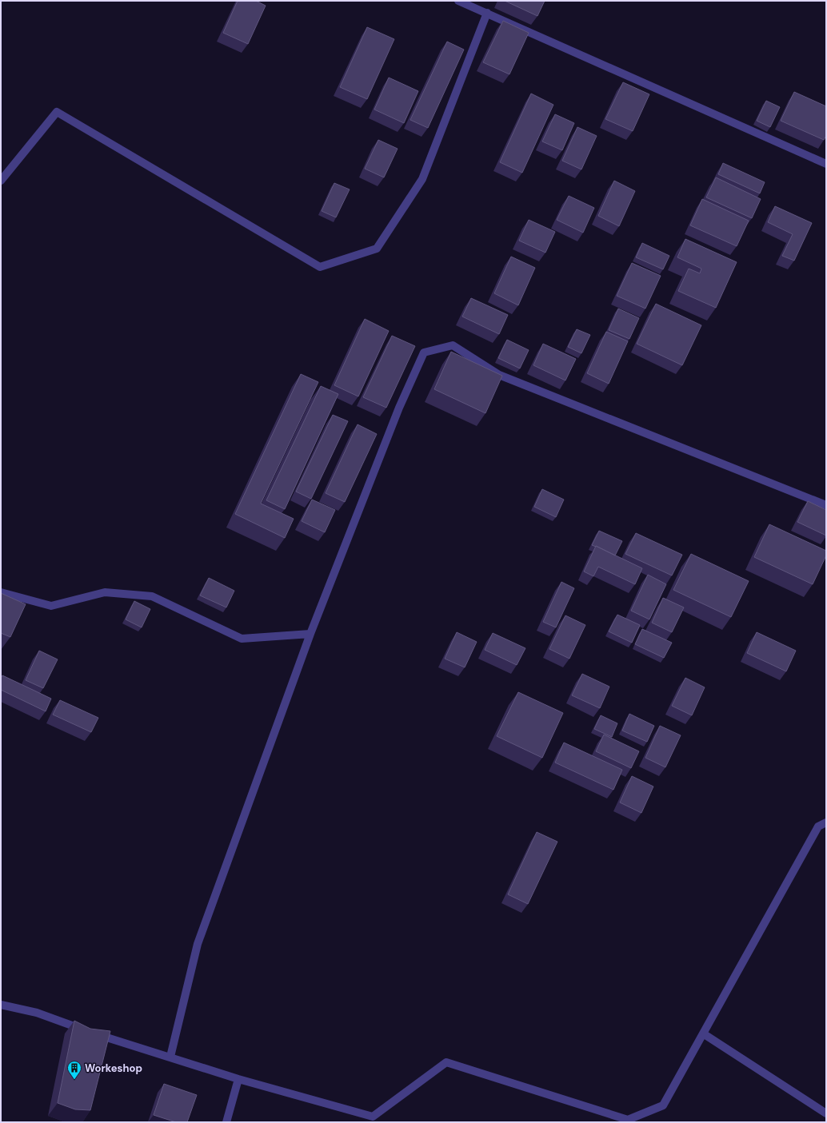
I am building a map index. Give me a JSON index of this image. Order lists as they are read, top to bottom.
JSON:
{
  "places": {
    "building": ["Workeshop"]
  }
}
